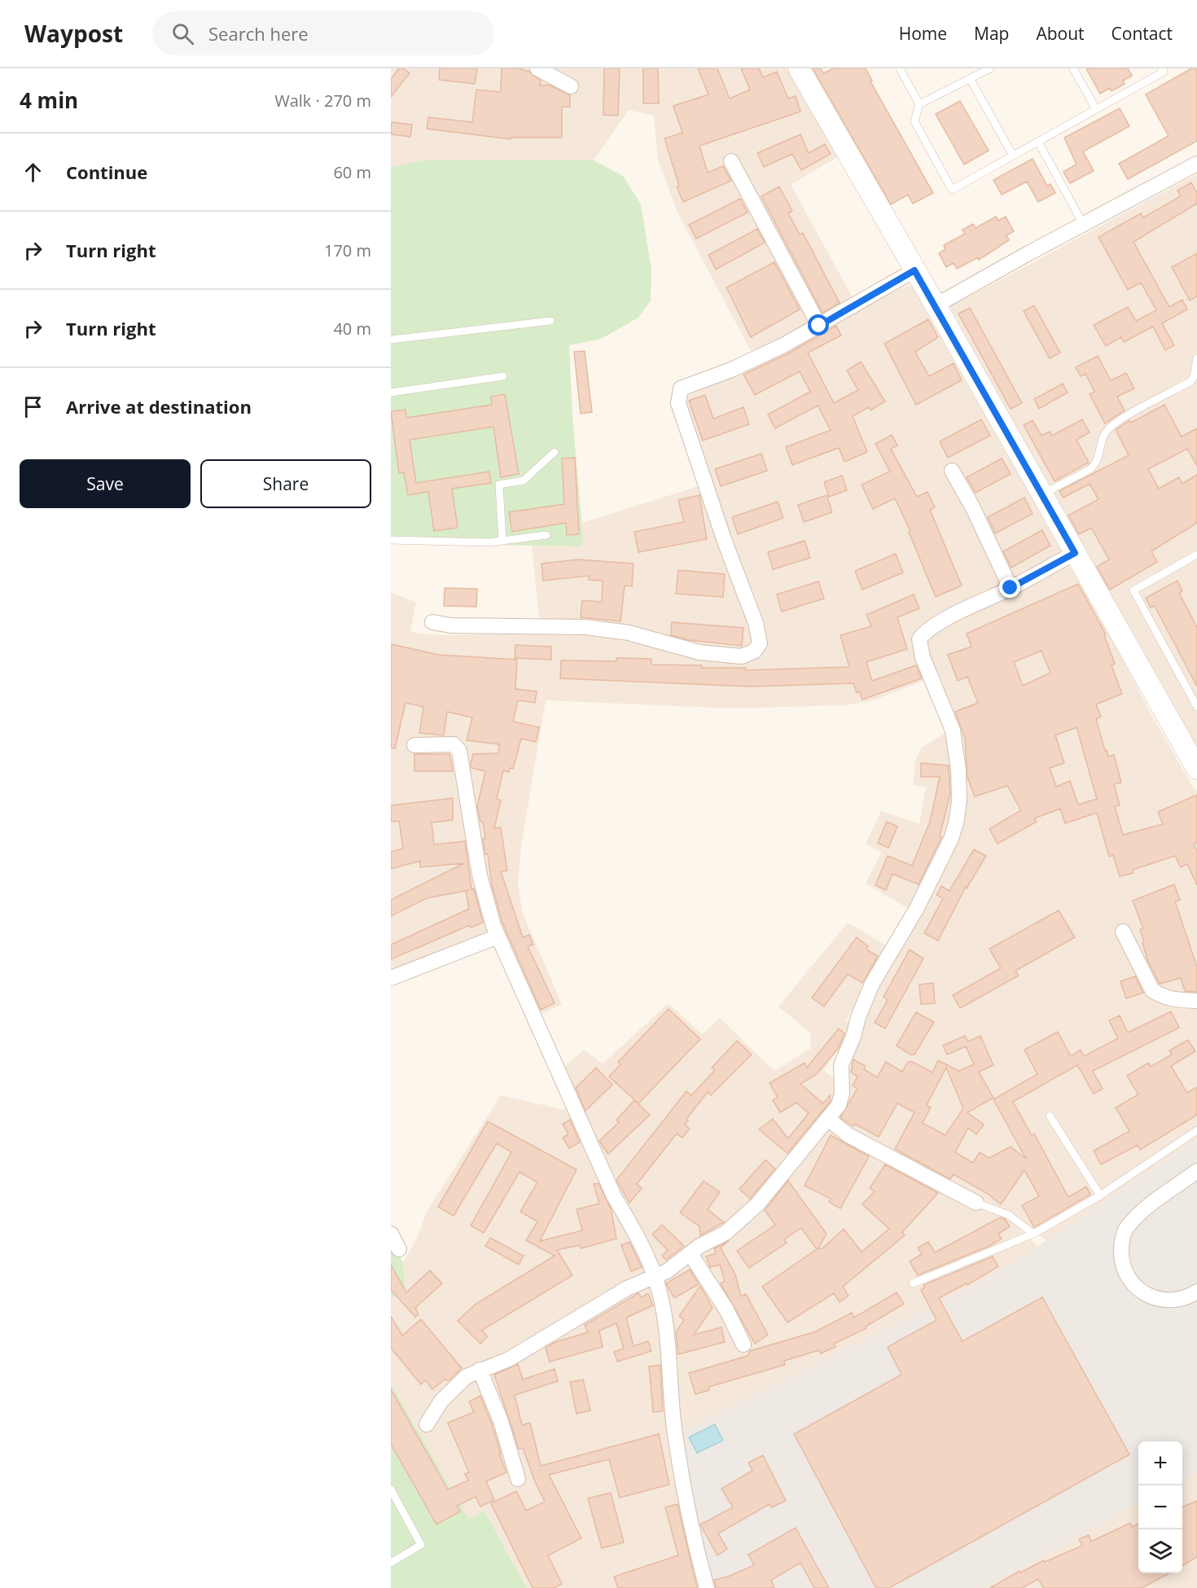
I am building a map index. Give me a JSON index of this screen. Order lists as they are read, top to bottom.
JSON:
{
  "page": {
    "header": "Waypost",
    "search": "Search here",
    "nav": [
      "Home",
      "Map",
      "About",
      "Contact"
    ],
    "heading": ["4 min", "Walk · 270 m"],
    "list": [
      ["Continue", "60 m"],
      ["Turn right", "170 m"],
      ["Turn right", "40 m"],
      "Arrive at destination"
    ],
    "buttons": ["Save", "Share"],
    "map_buttons": ["+", "−"]
  }
}
